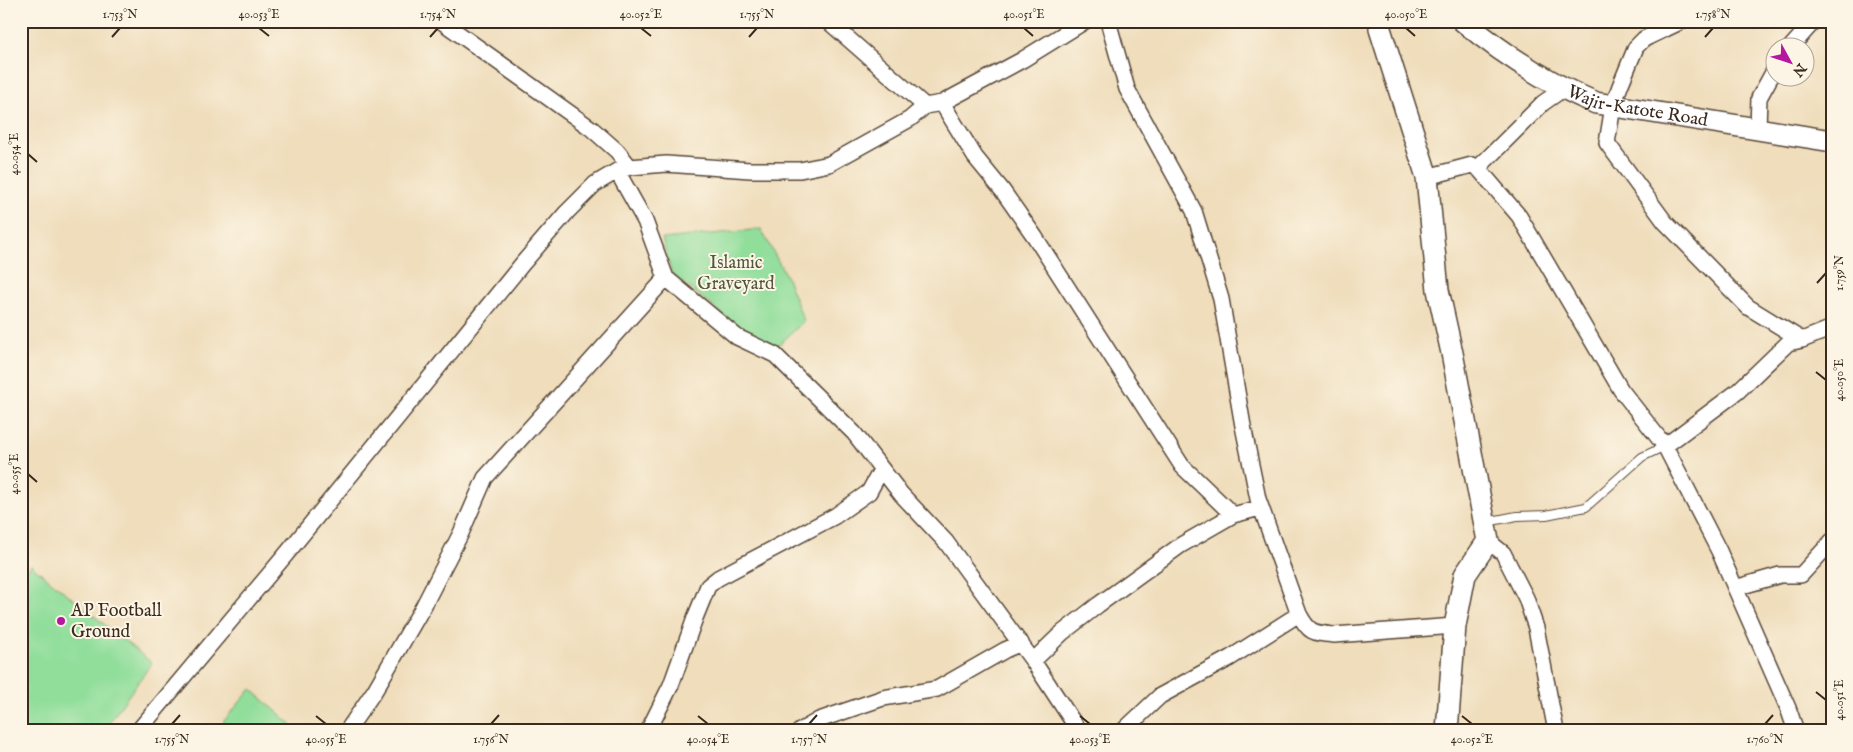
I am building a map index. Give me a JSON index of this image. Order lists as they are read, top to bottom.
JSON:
{
  "streets": {
    "street": ["Wajir-Katote Road"]
  },
  "parks": ["Islamic Graveyard"],
  "places": ["AP Football Ground"],
  "north": "bottom right",
  "coordinates": [
    "1.753°N",
    "40.053°E",
    "1.754°N",
    "40.052°E",
    "1.755°N",
    "40.051°E",
    "40.050°E",
    "1.758°N",
    "40.054°E",
    "1.759°N",
    "40.055°E",
    "1.756°N",
    "1.757°N",
    "1.760°N"
  ]
}
